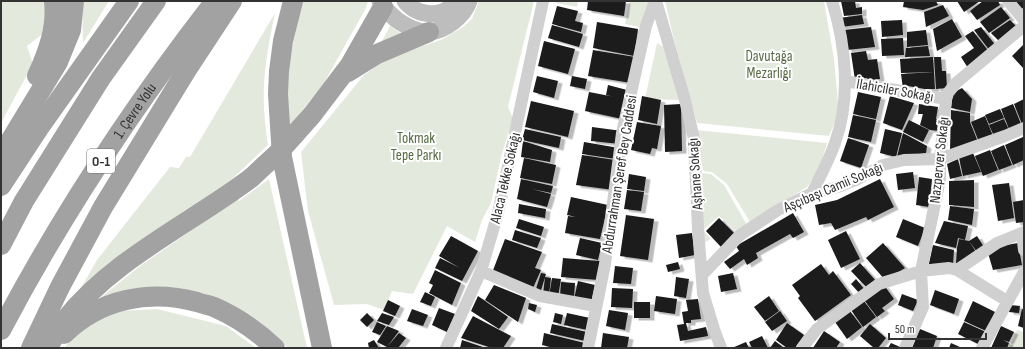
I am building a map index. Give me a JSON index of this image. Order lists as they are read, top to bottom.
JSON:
{
  "streets": {
    "highway": ["1. Çevre Yolu", "O-1"],
    "street": [
      "İlahiciler Sokağı",
      "Nazperver Sokağı",
      "Abdurrahman Şeref Bey Caddesi",
      "Aşhane Sokağı",
      "Alaca Tekke Sokağı",
      "Aşçıbaşı Camii Sokağı"
    ]
  },
  "crossings": [
    ["İlahiciler Sokağı", "Nazperver Sokağı"],
    ["Nazperver Sokağı", "Aşçıbaşı Camii Sokağı"],
    ["Abdurrahman Şeref Bey Caddesi", "Aşhane Sokağı"],
    ["Aşhane Sokağı", "Aşçıbaşı Camii Sokağı"]
  ],
  "parks": ["Davutağa Mezarlığı", "Tokmak Tepe Parkı"],
  "scale_bar": "50 m"
}
